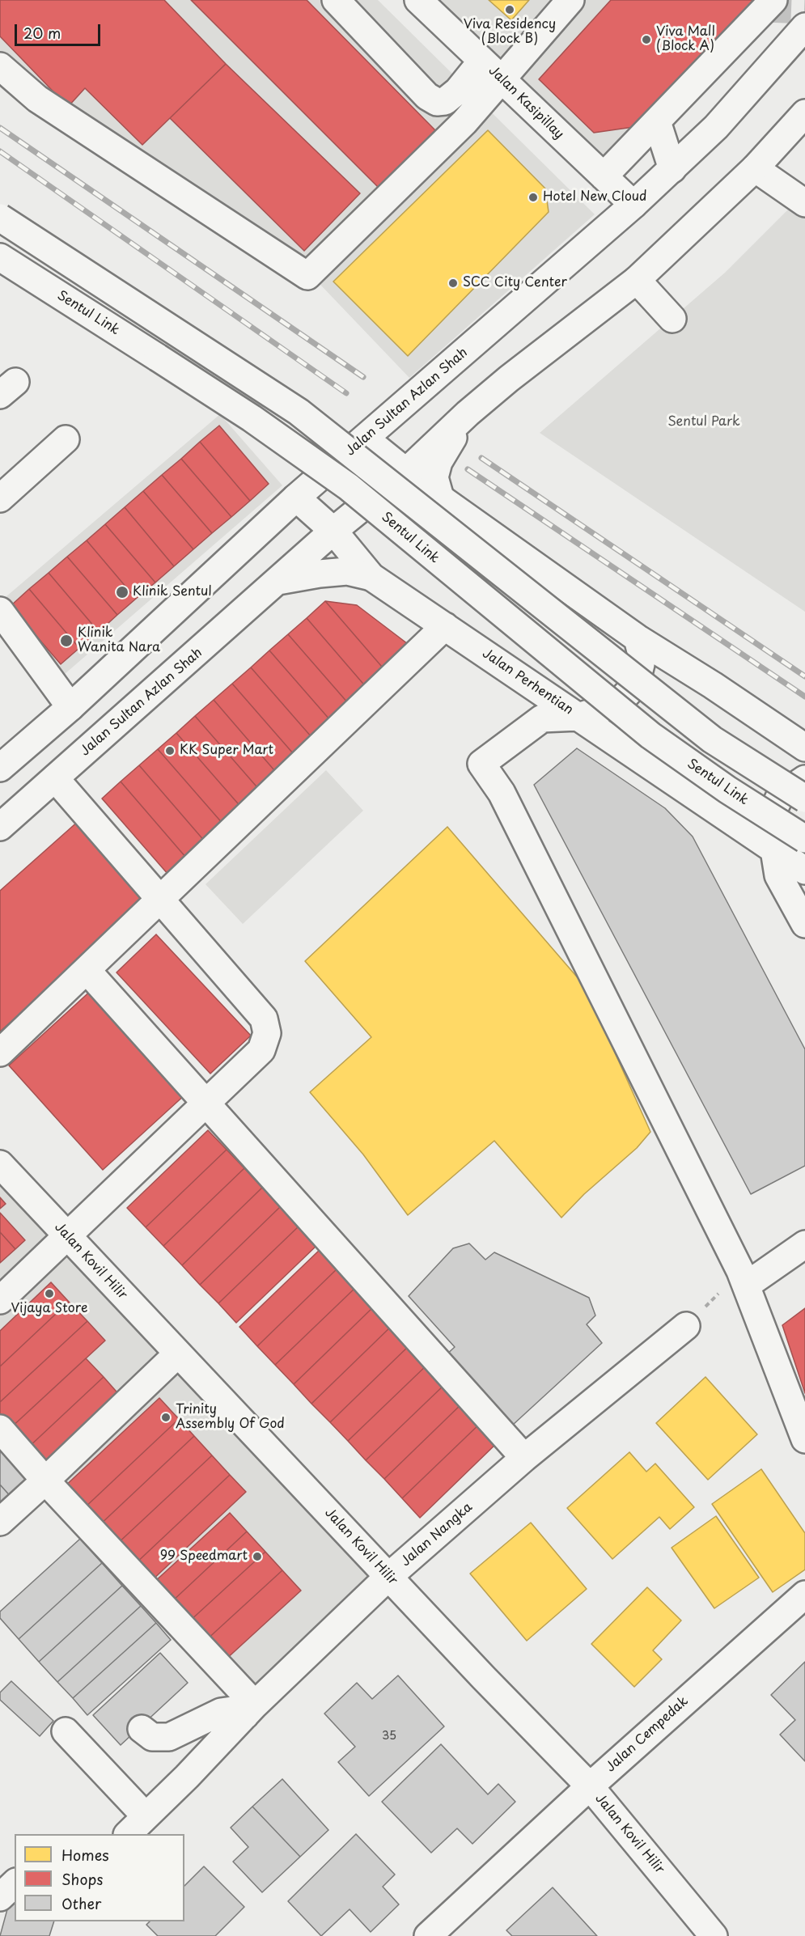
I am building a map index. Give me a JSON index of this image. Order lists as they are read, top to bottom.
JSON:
{
  "streets": {
    "street": [
      "Jalan Kasipillay",
      "Sentul Link",
      "Jalan Sultan Azlan Shah",
      "Jalan Perhentian",
      "Jalan Kovil Hilir",
      "Jalan Nangka",
      "Jalan Cempedak"
    ]
  },
  "crossings": [
    ["Jalan Kasipillay", "Jalan Sultan Azlan Shah"],
    ["Jalan Sultan Azlan Shah", "Jalan Perhentian"],
    ["Jalan Kovil Hilir", "Jalan Nangka"],
    ["Jalan Kovil Hilir", "Jalan Cempedak"]
  ],
  "parks": ["Sentul Park"],
  "places": [
    "Viva Residency (Block B)",
    "Viva Mall (Block A)",
    "Hotel New Cloud",
    "SCC City Center",
    "Klinik Sentul",
    "Klinik Wanita Nara",
    "KK Super Mart",
    "Vijaya Store",
    "Trinity Assembly Of God",
    "99 Speedmart"
  ],
  "house_numbers": ["35"],
  "legend": ["Homes", "Shops", "Other"],
  "scale_bar": "20 m"
}
